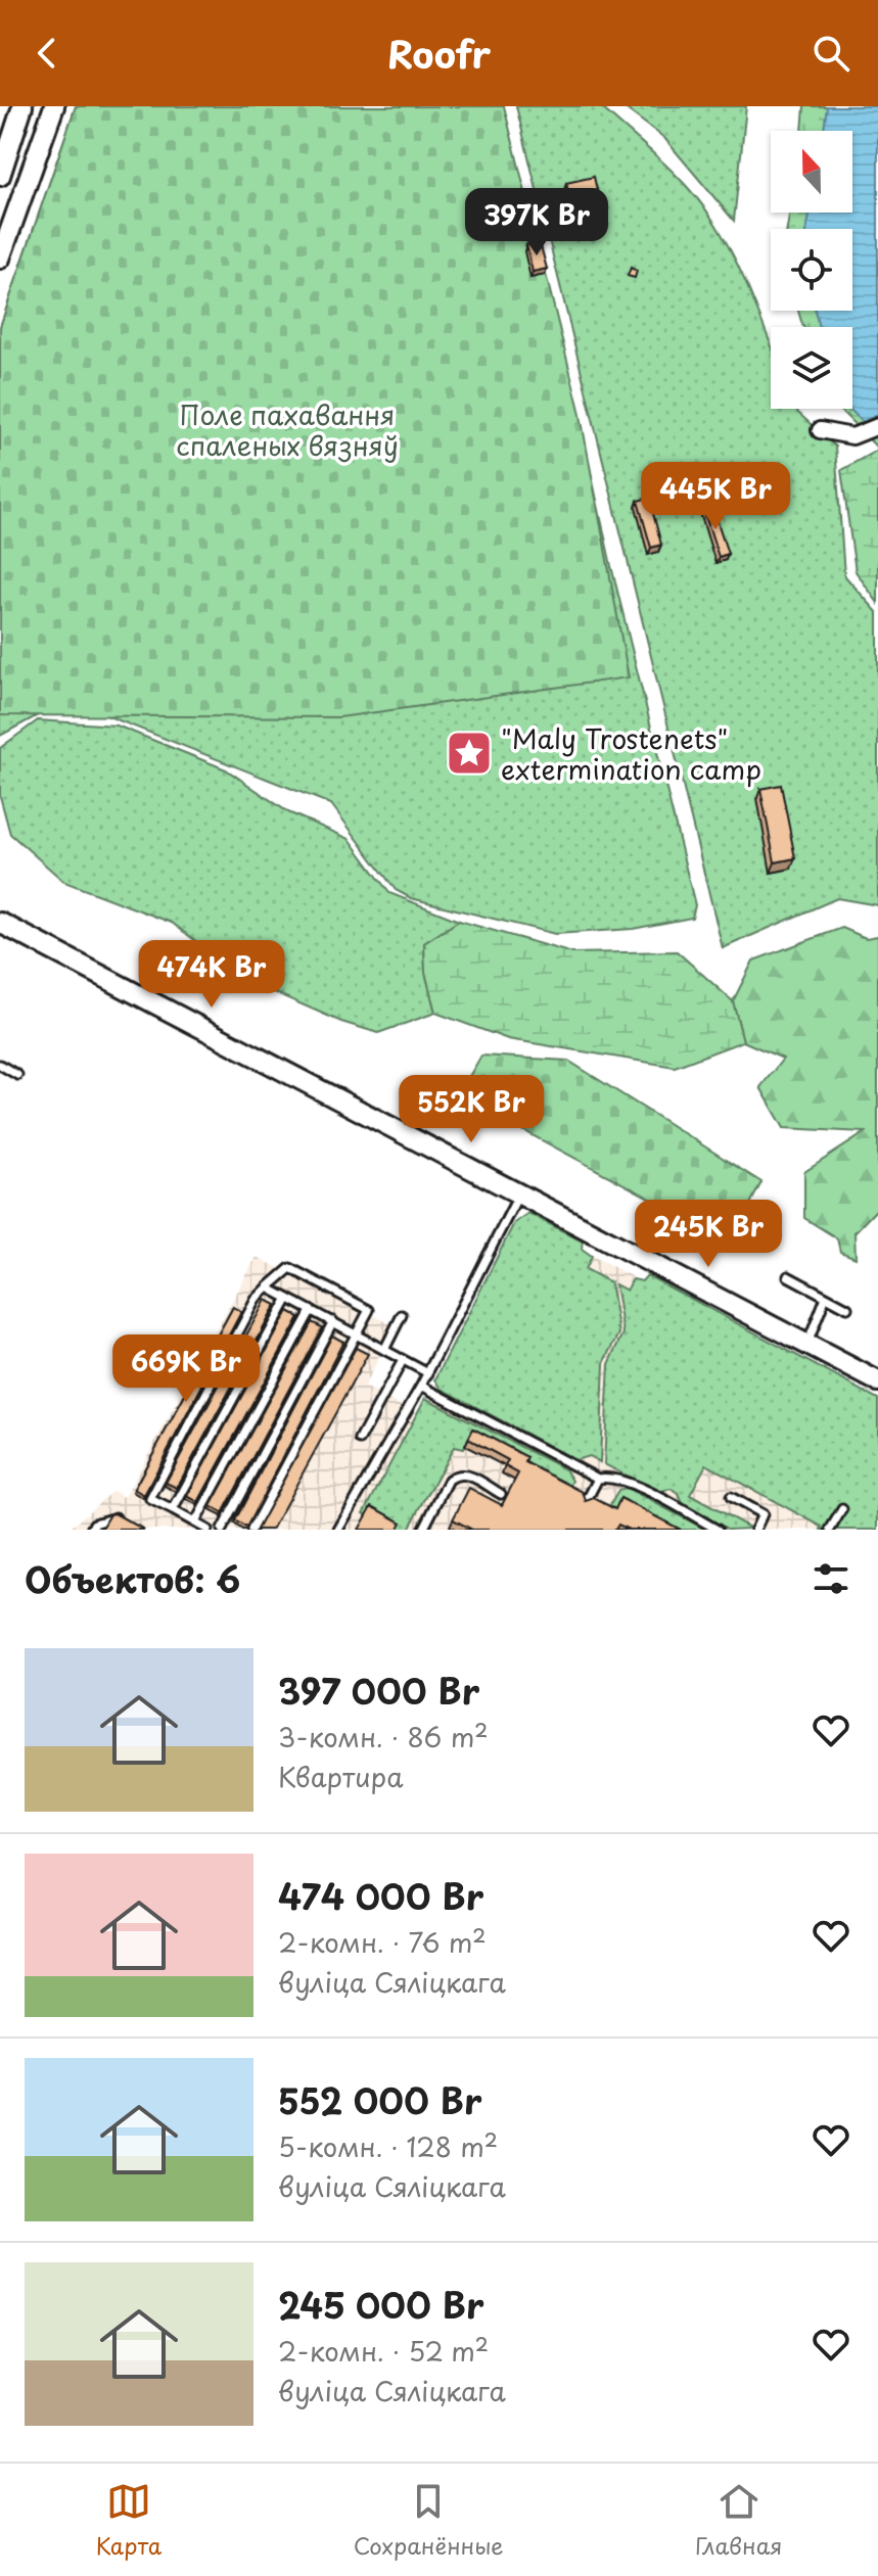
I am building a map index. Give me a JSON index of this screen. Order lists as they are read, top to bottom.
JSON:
{
  "parks": ["Поле пахавання спаленых вязняў"],
  "places": {
    "place": ["\"Maly Trostenets\" extermination camp"]
  },
  "north": "top",
  "page": {
    "header": "Roofr",
    "price": [
      "397K Br",
      "445K Br",
      "474K Br",
      "552K Br",
      "245K Br",
      "669K Br"
    ],
    "heading": "Объектов: 6",
    "list": [
      {
        "name": "397 000 Br",
        "note": "3-комн. · 86 m² · Квартира"
      },
      {
        "name": "474 000 Br",
        "note": "2-комн. · 76 m² · вуліца Сяліцкага"
      },
      {
        "name": "552 000 Br",
        "note": "5-комн. · 128 m² · вуліца Сяліцкага"
      },
      {
        "name": "245 000 Br",
        "note": "2-комн. · 52 m² · вуліца Сяліцкага"
      }
    ],
    "tabs": ["Карта", "Сохранённые", "Главная"]
  }
}
